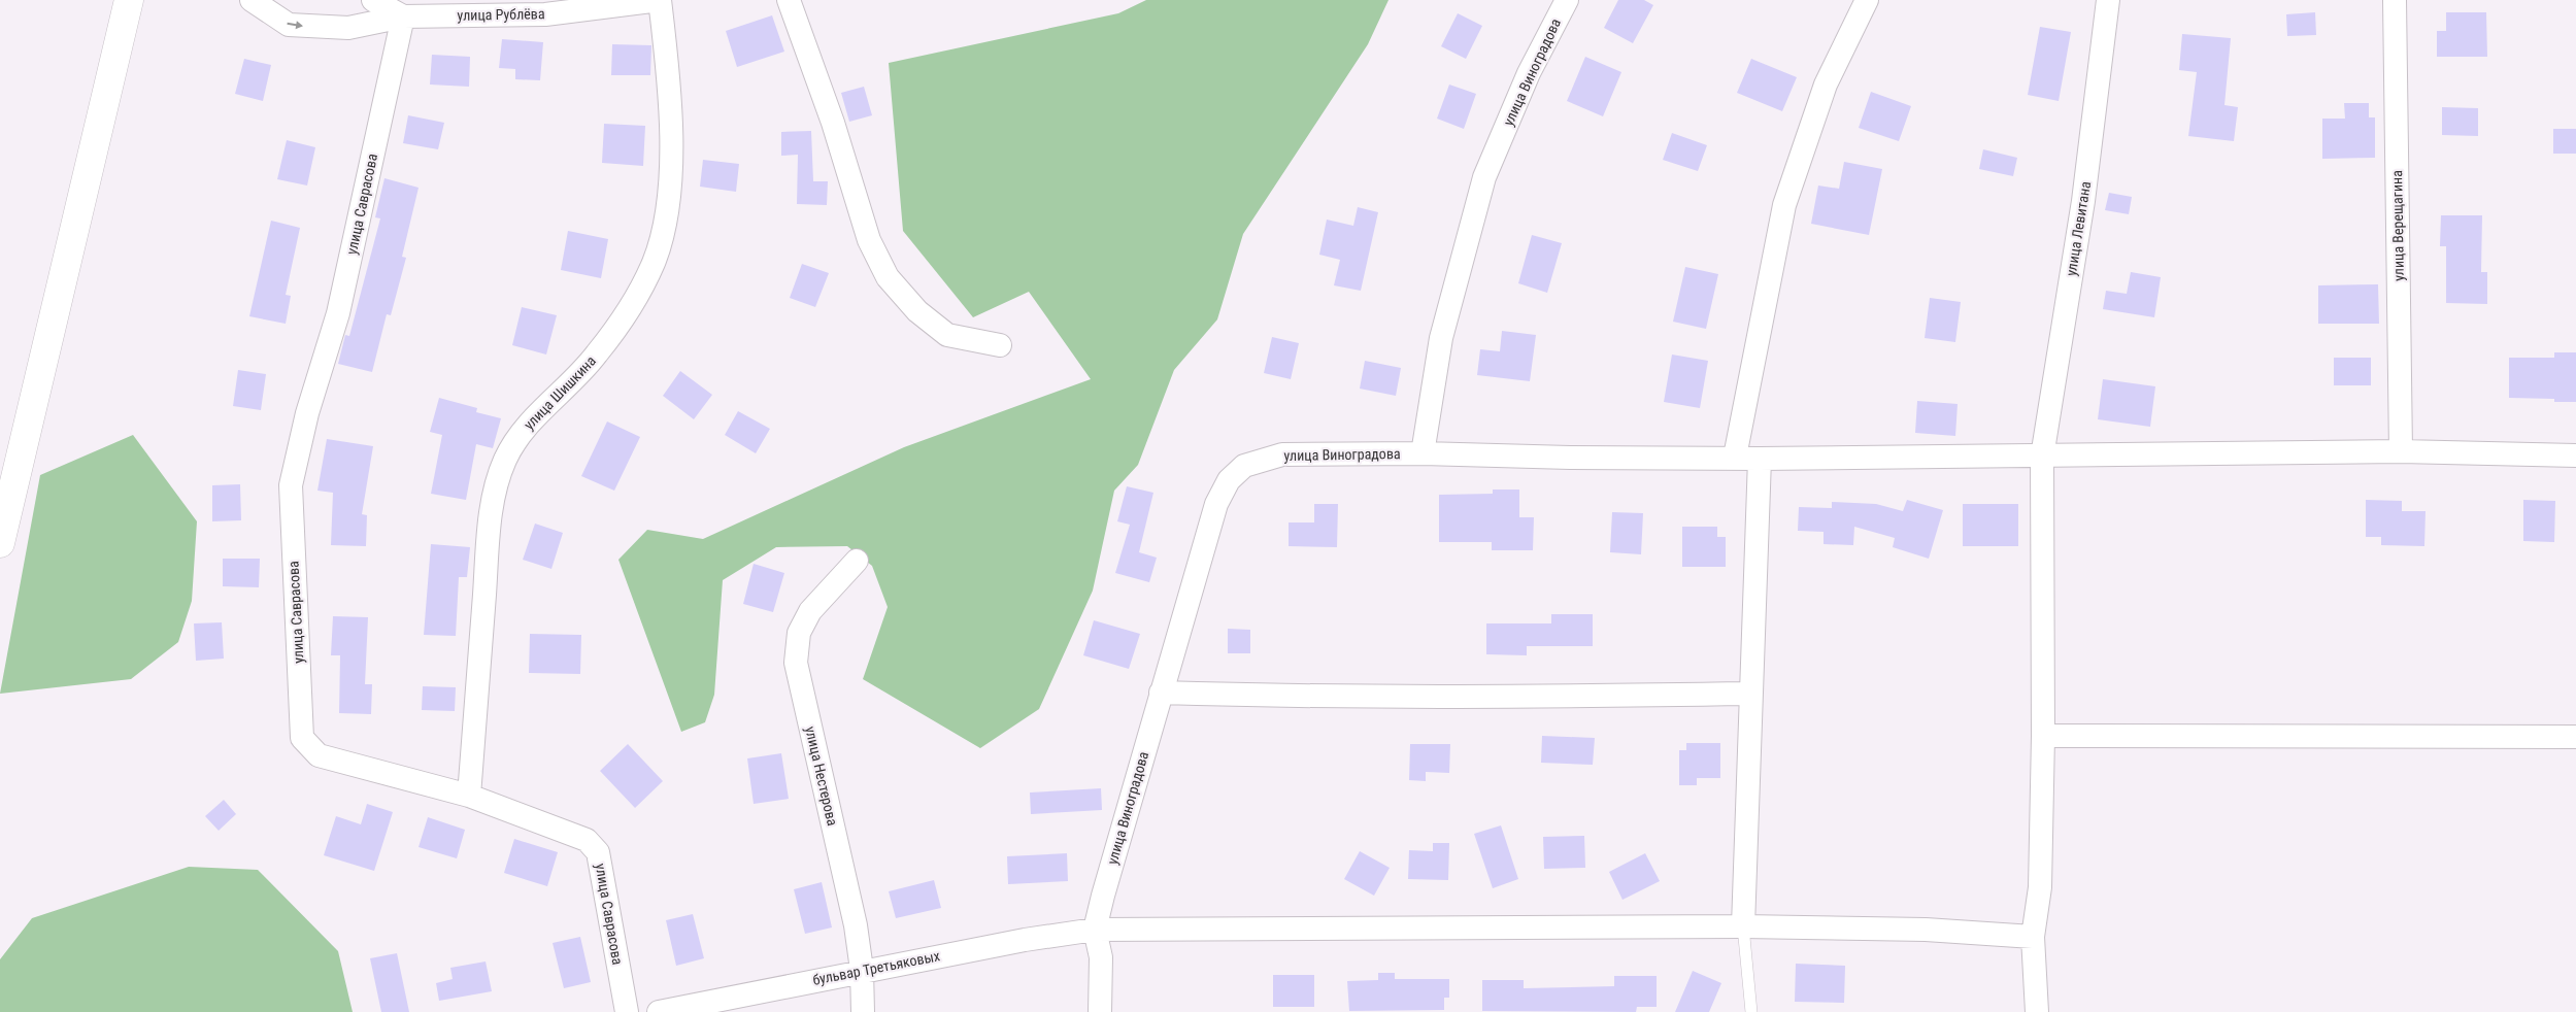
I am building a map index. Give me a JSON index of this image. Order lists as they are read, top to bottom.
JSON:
{
  "streets": {
    "street": [
      "улица Рублёва",
      "улица Виноградова",
      "улица Саврасова",
      "улица Верещагина",
      "улица Левитана",
      "улица Шишкина",
      "улица Нестерова",
      "бульвар Третьяковых"
    ]
  },
  "crossings": [
    ["улица Рублёва", "улица Саврасова"],
    ["улица Рублёва", "улица Шишкина"],
    ["улица Виноградова", "бульвар Третьяковых"],
    ["улица Саврасова", "улица Шишкина"],
    ["улица Левитана", "бульвар Третьяковых"],
    ["улица Нестерова", "бульвар Третьяковых"]
  ],
  "one_way": ["улица Рублёва"]
}
